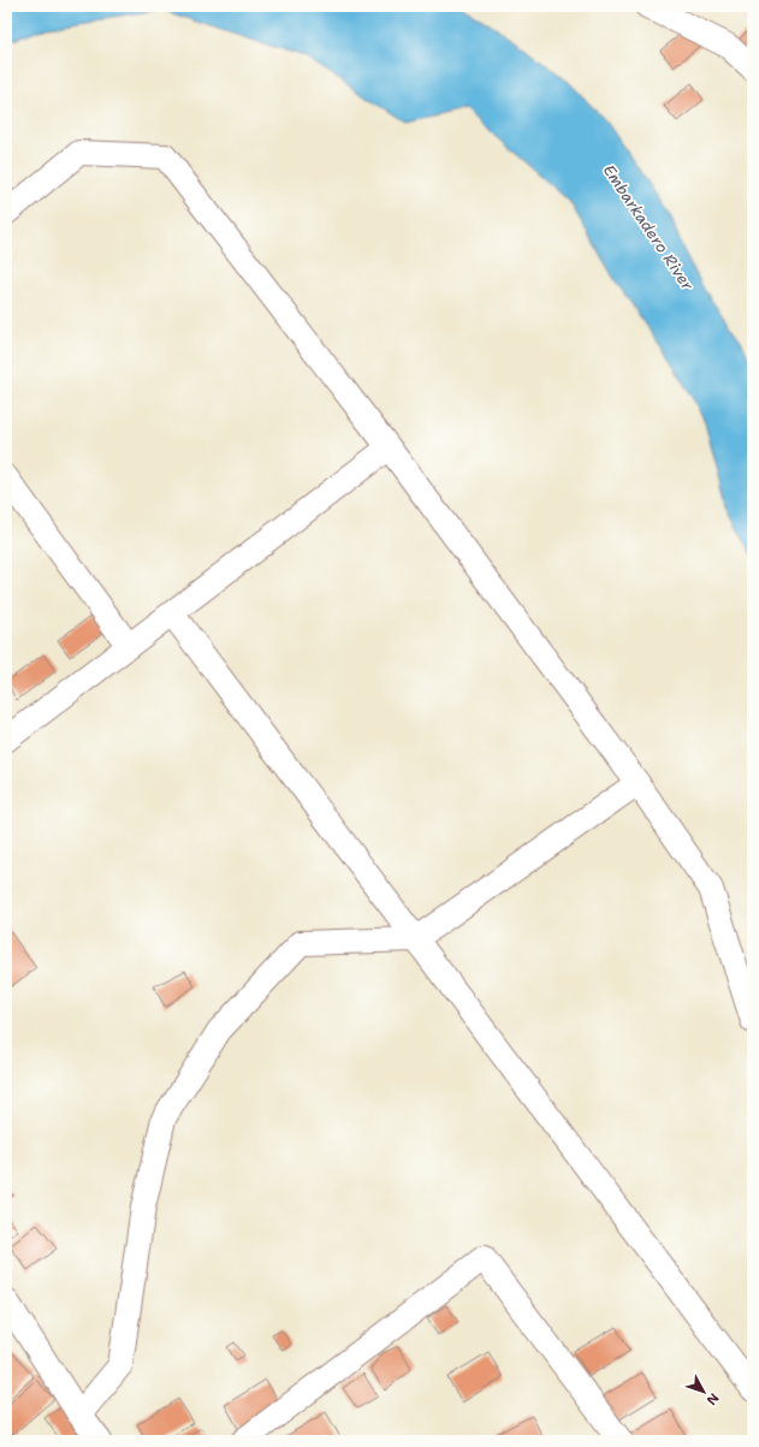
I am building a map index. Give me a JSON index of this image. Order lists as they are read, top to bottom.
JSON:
{
  "water": ["Embarkadero River"],
  "north": "bottom right"
}
